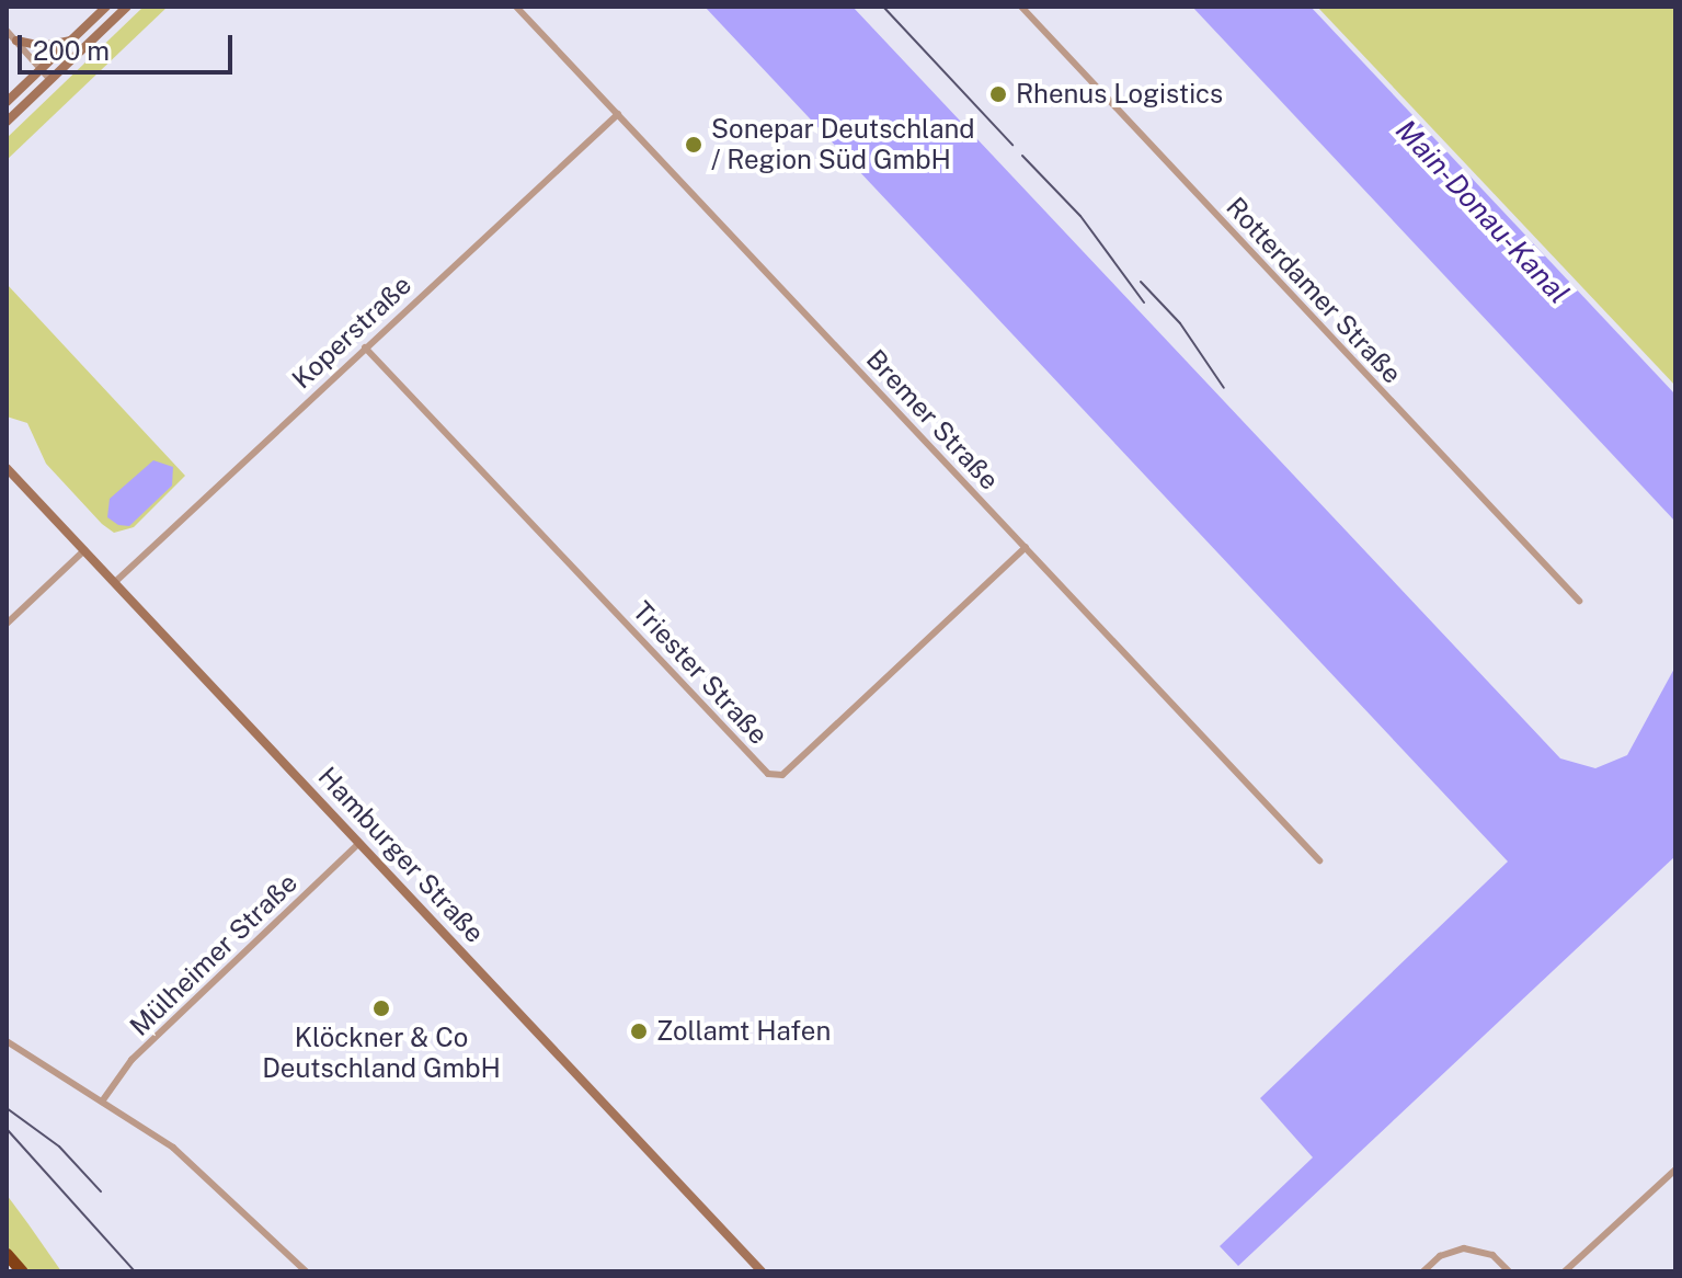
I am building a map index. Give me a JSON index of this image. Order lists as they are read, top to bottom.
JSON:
{
  "streets": {
    "street": [
      "Rotterdamer Straße",
      "Koperstraße",
      "Bremer Straße",
      "Triester Straße",
      "Hamburger Straße",
      "Mülheimer Straße"
    ]
  },
  "crossings": [
    ["Koperstraße", "Bremer Straße"],
    ["Koperstraße", "Triester Straße"],
    ["Koperstraße", "Hamburger Straße"],
    ["Bremer Straße", "Triester Straße"],
    ["Hamburger Straße", "Mülheimer Straße"]
  ],
  "water": ["Main-Donau-Kanal"],
  "places": [
    "Rhenus Logistics",
    "Sonepar Deutschland / Region Süd GmbH",
    "Klöckner & Co Deutschland GmbH",
    "Zollamt Hafen"
  ],
  "scale_bar": "200 m"
}
